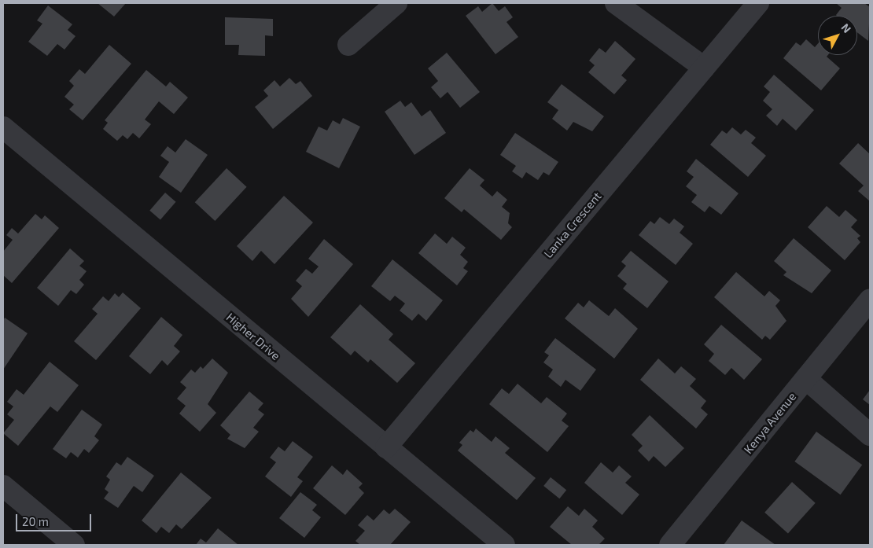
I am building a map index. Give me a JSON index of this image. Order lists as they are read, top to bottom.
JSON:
{
  "streets": {
    "street": ["Lanka Crescent", "Higher Drive", "Kenya Avenue"]
  },
  "crossings": [
    ["Lanka Crescent", "Higher Drive"]
  ],
  "scale_bar": "20 m",
  "north": "top right"
}
